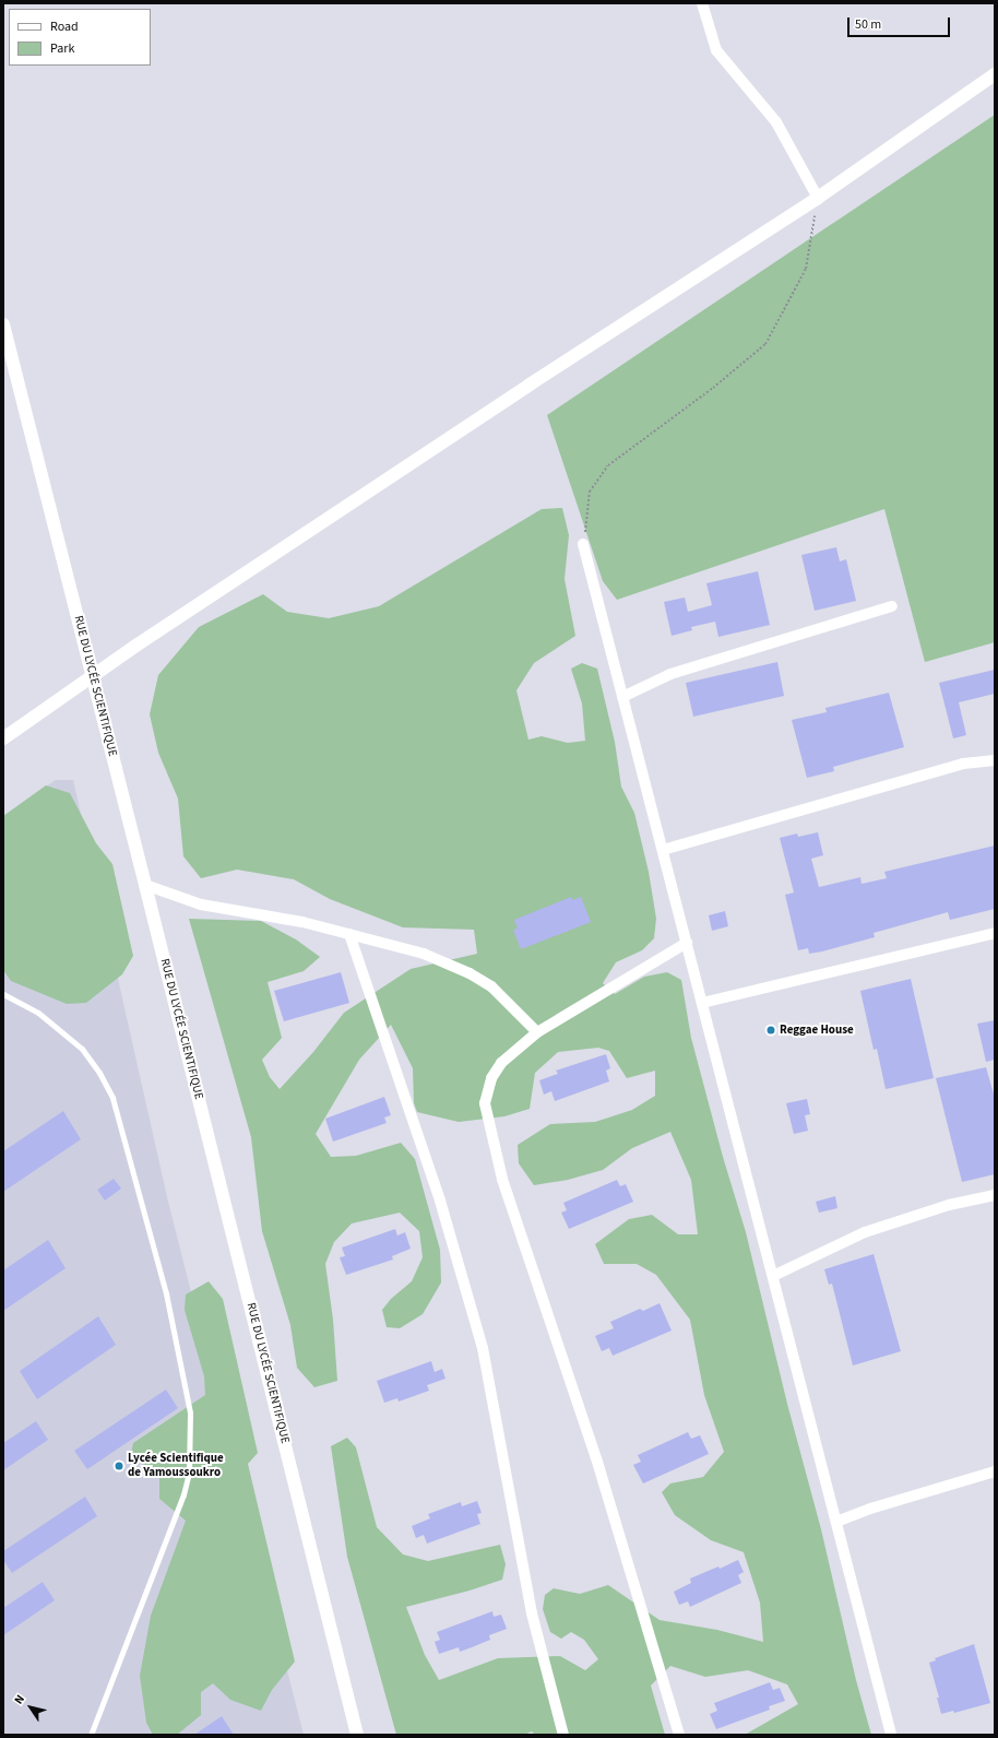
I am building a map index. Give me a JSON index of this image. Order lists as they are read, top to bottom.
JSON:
{
  "streets": {
    "street": ["RUE DU LYCÉE SCIENTIFIQUE"]
  },
  "places": ["Reggae House", "Lycée Scientifique de Yamoussoukro"],
  "legend": ["Road", "Park"],
  "scale_bar": "50 m",
  "north": "top left"
}
